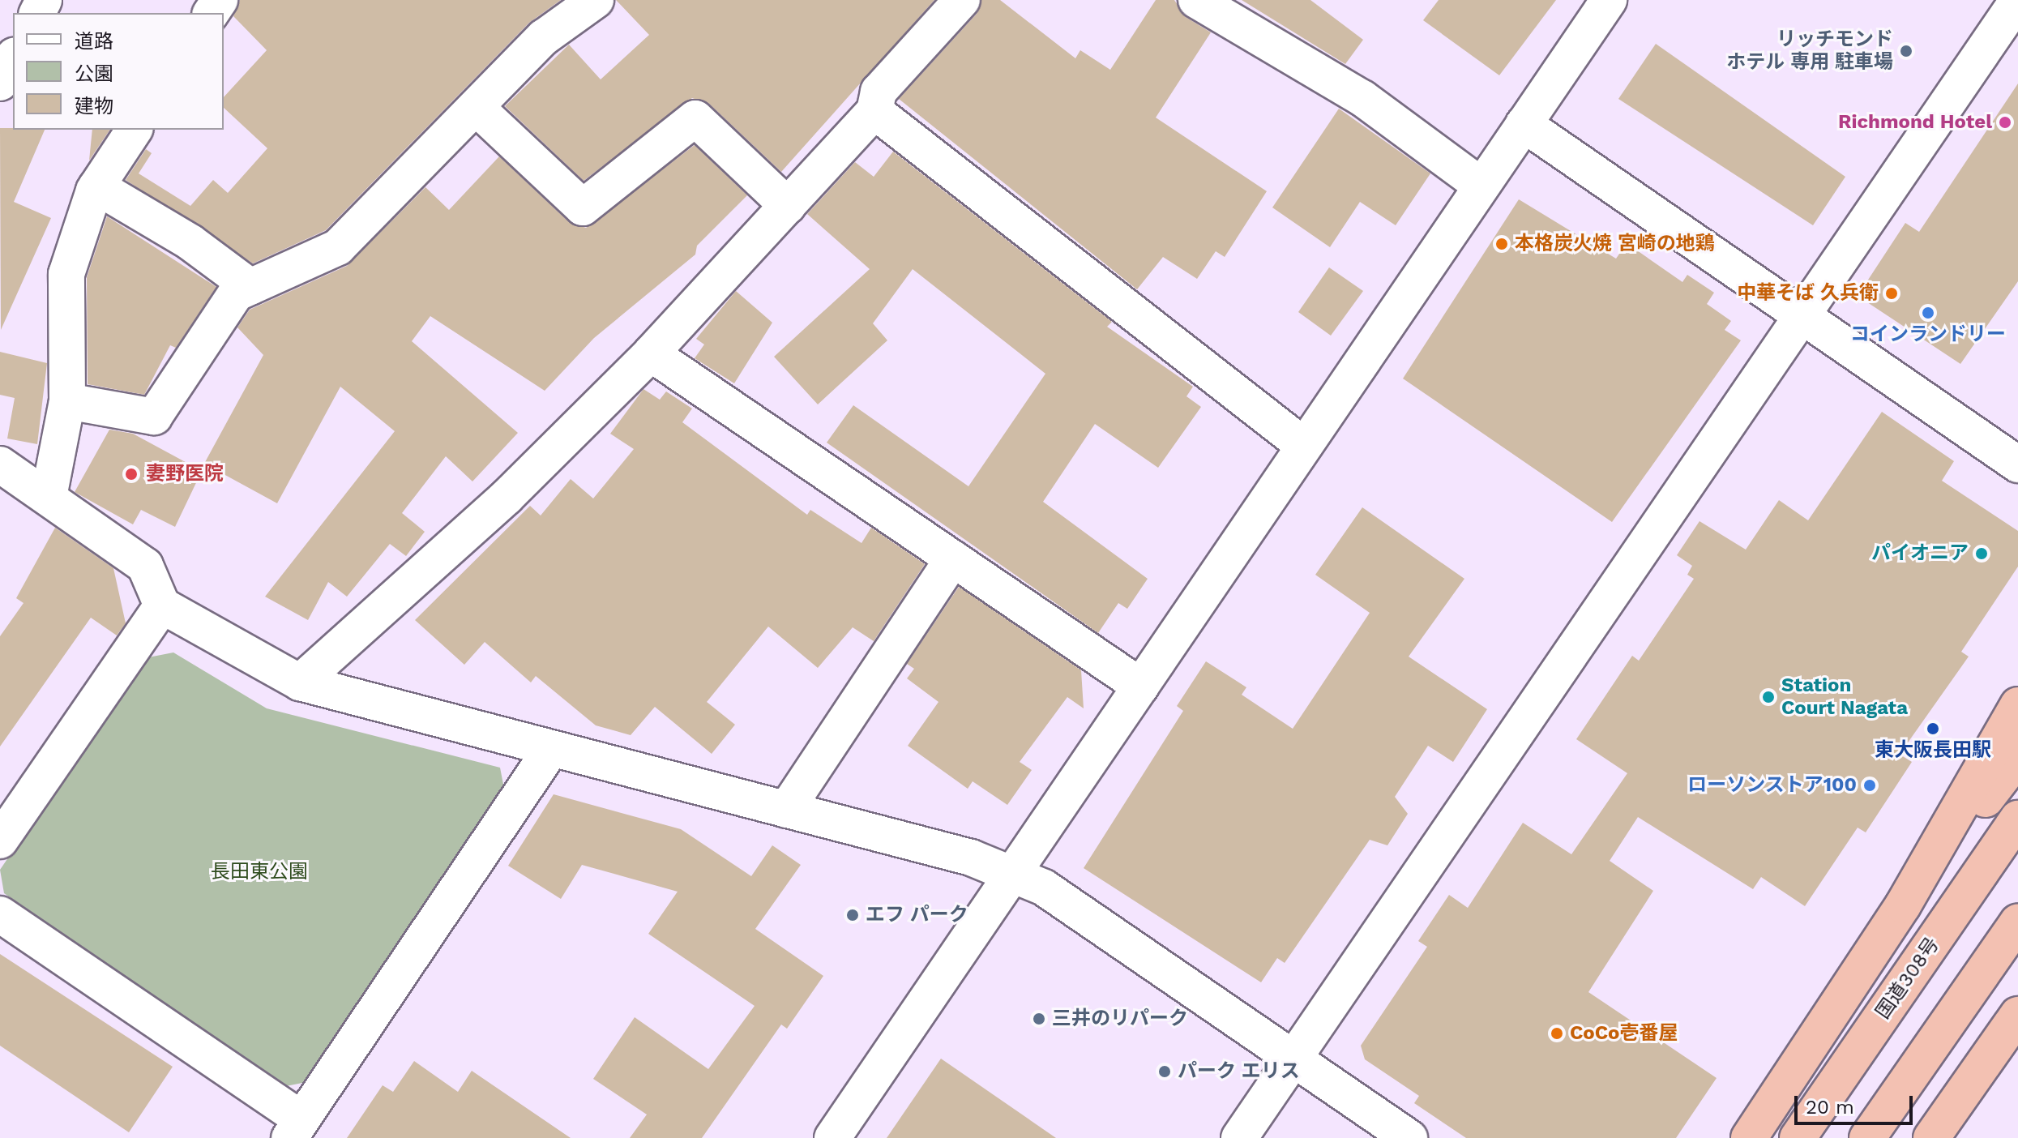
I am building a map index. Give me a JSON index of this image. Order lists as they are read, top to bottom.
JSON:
{
  "streets": {
    "highway": ["国道308号"]
  },
  "parks": ["長田東公園"],
  "places": [
    "リッチモンド ホテル 専用 駐車場",
    "Richmond Hotel",
    "本格炭火焼 宮崎の地鶏",
    "中華そば 久兵衛",
    "コインランドリー",
    "妻野医院",
    "パイオニア",
    "Station Court Nagata",
    "東大阪長田駅",
    "ローソンストア100",
    "エフ パーク",
    "三井のリパーク",
    "CoCo壱番屋",
    "パーク エリス"
  ],
  "legend": ["道路", "公園", "建物"],
  "scale_bar": "20 m"
}
